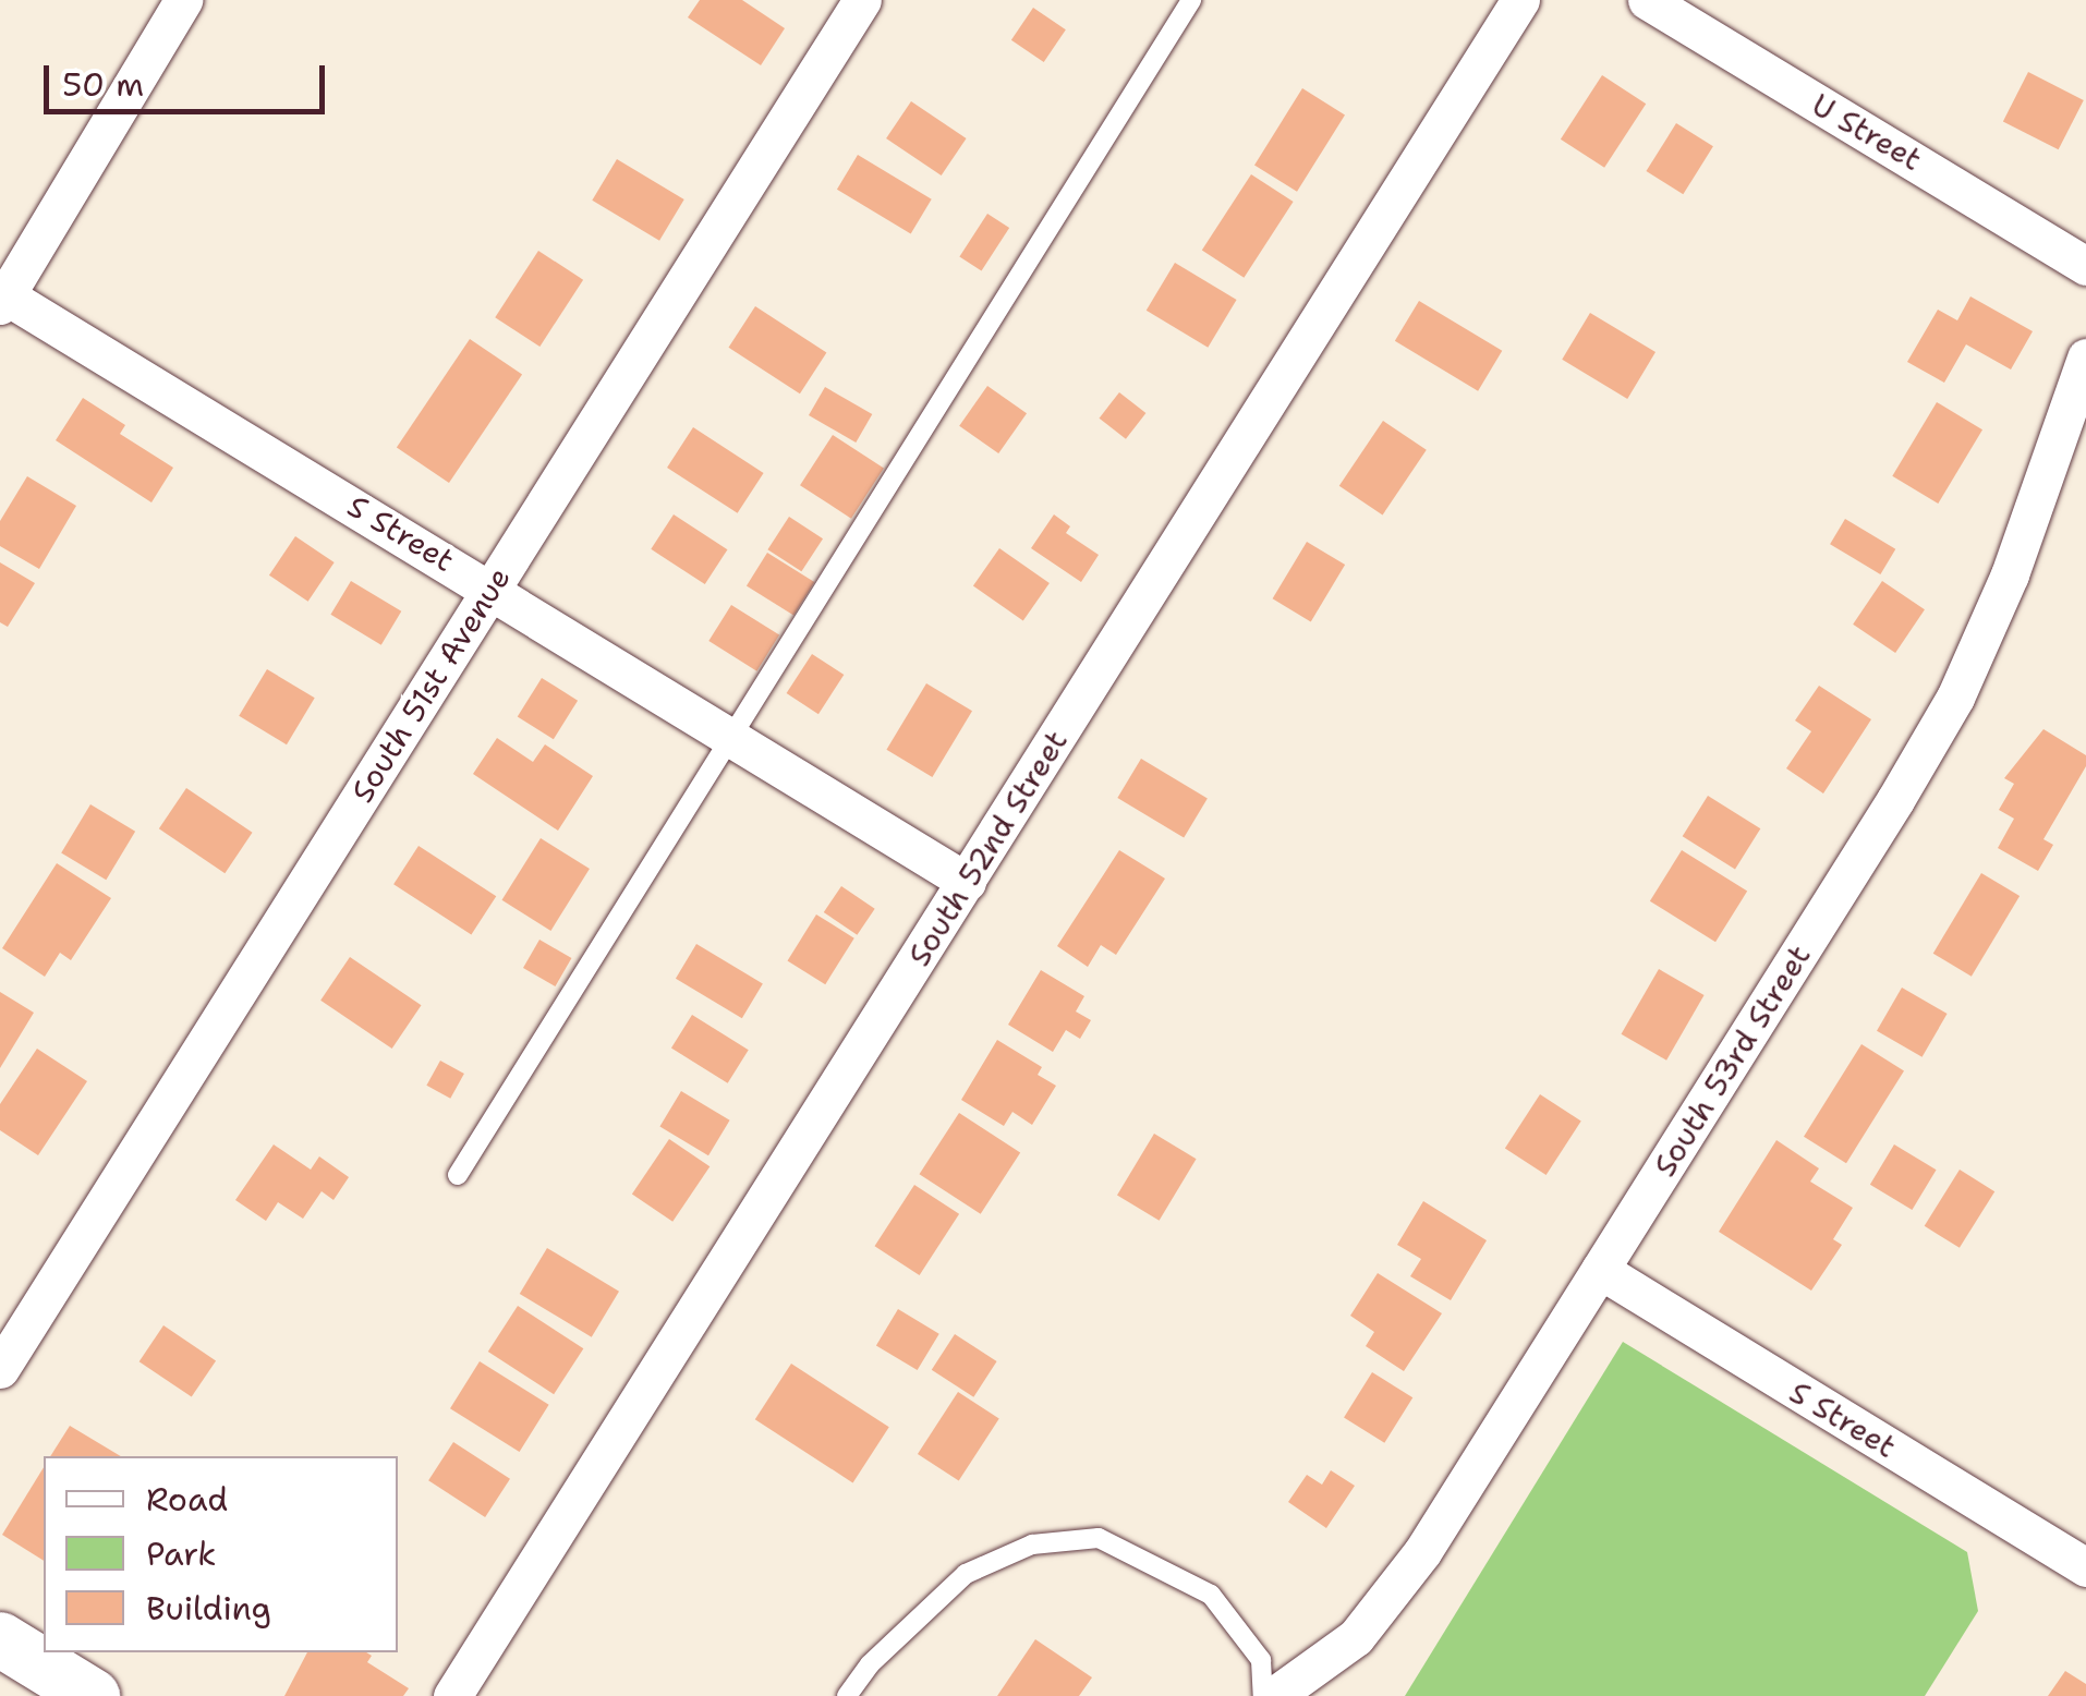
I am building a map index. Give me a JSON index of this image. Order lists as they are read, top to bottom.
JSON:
{
  "streets": {
    "street": [
      "U Street",
      "S Street",
      "South 51st Avenue",
      "South 52nd Street",
      "South 53rd Street"
    ]
  },
  "crossings": [
    ["S Street", "South 51st Avenue"],
    ["S Street", "South 52nd Street"],
    ["S Street", "South 53rd Street"]
  ],
  "legend": ["Road", "Park", "Building"],
  "scale_bar": "50 m"
}
